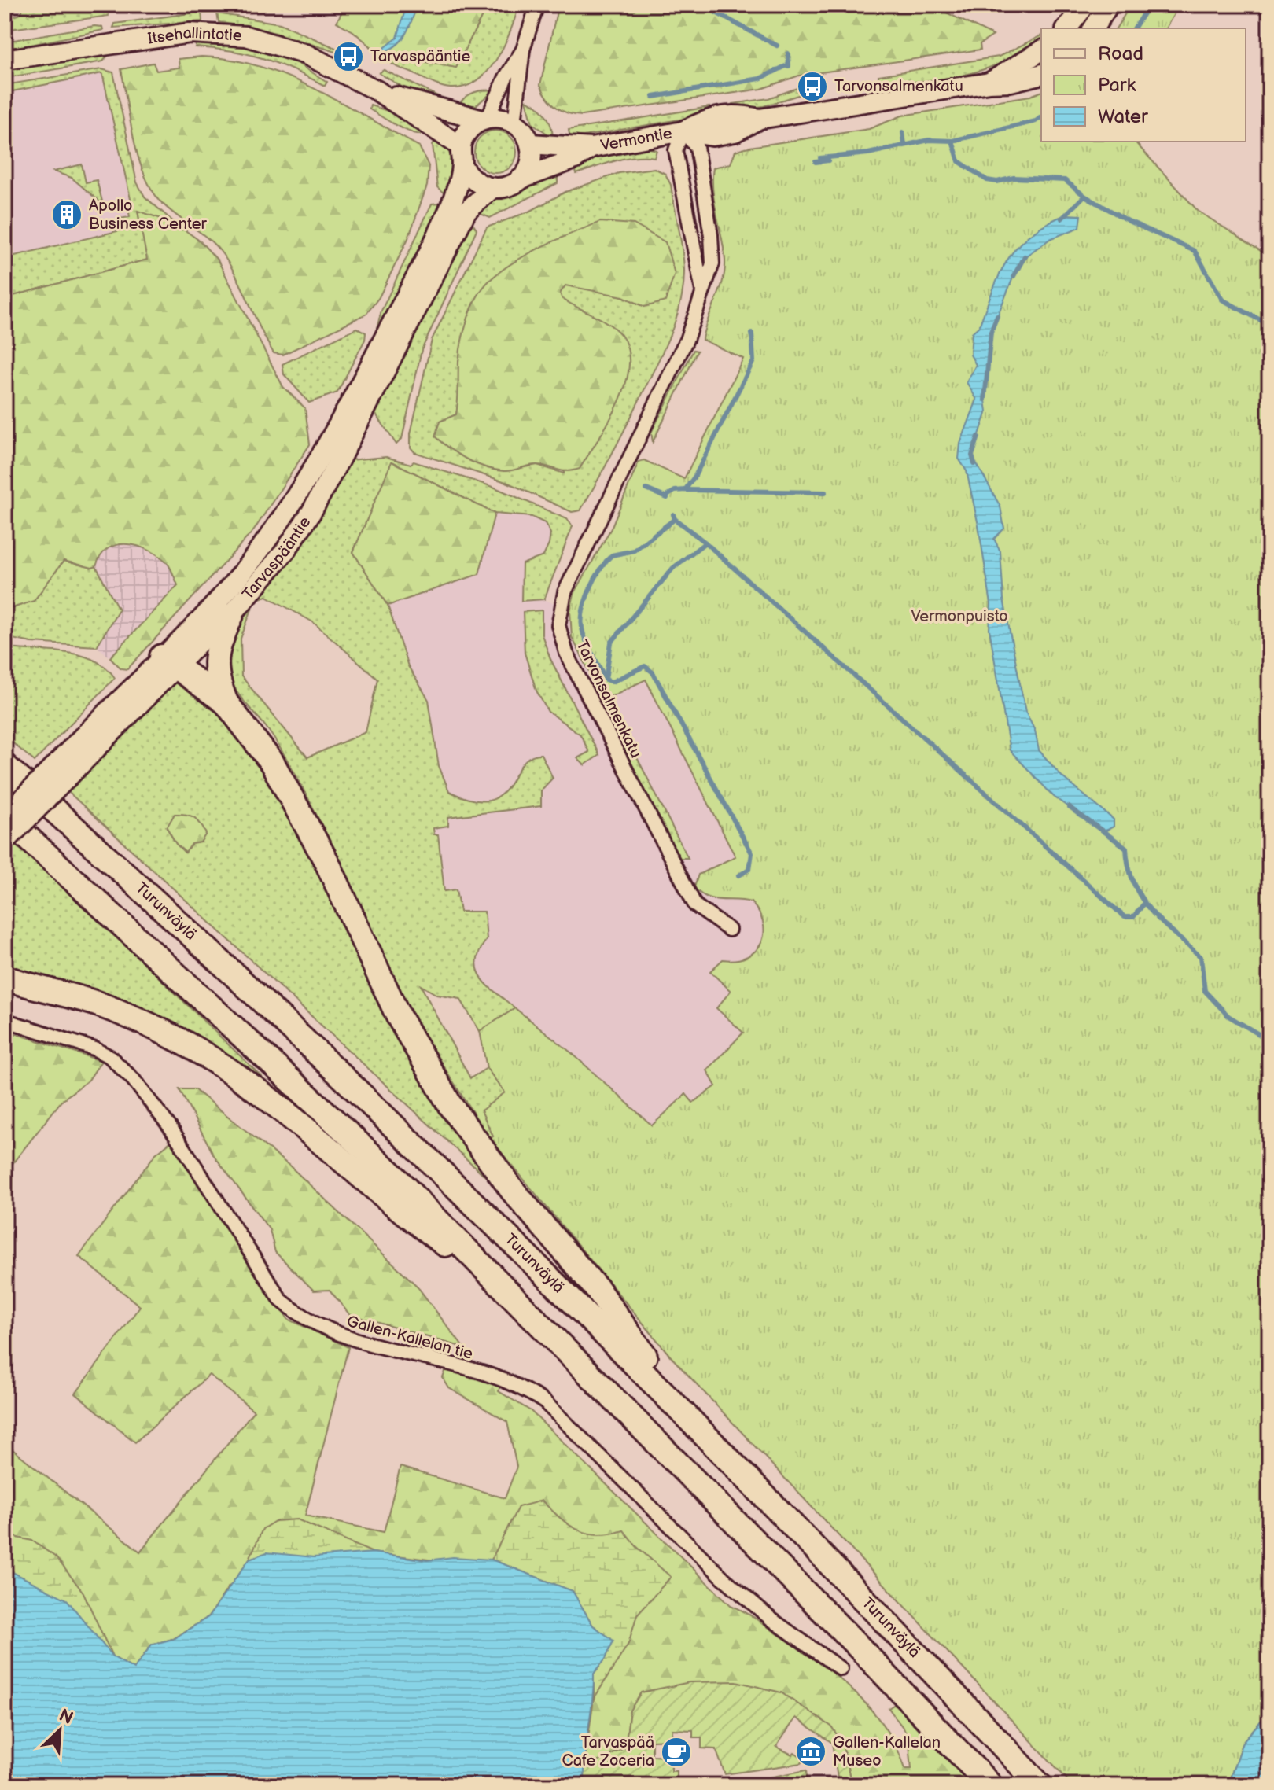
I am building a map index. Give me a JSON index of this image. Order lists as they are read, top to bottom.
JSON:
{
  "streets": {
    "highway": ["Turunväylä"],
    "main road": ["Itsehallintotie", "Vermontie", "Tarvaspääntie"],
    "street": ["Tarvonsalmenkatu", "Gallen-Kallelan tie"]
  },
  "crossings": [
    ["Itsehallintotie", "Vermontie"],
    ["Itsehallintotie", "Tarvaspääntie"],
    ["Vermontie", "Tarvaspääntie"],
    ["Vermontie", "Tarvonsalmenkatu"]
  ],
  "parks": ["Vermonpuisto"],
  "places": {
    "bus stop": ["Tarvaspääntie", "Tarvonsalmenkatu"],
    "building": ["Apollo Business Center"],
    "museum": ["Gallen-Kallelan Museo"],
    "cafe": ["Tarvaspää Cafe Zoceria"]
  },
  "legend": ["Road", "Park", "Water"],
  "north": "top right"
}
